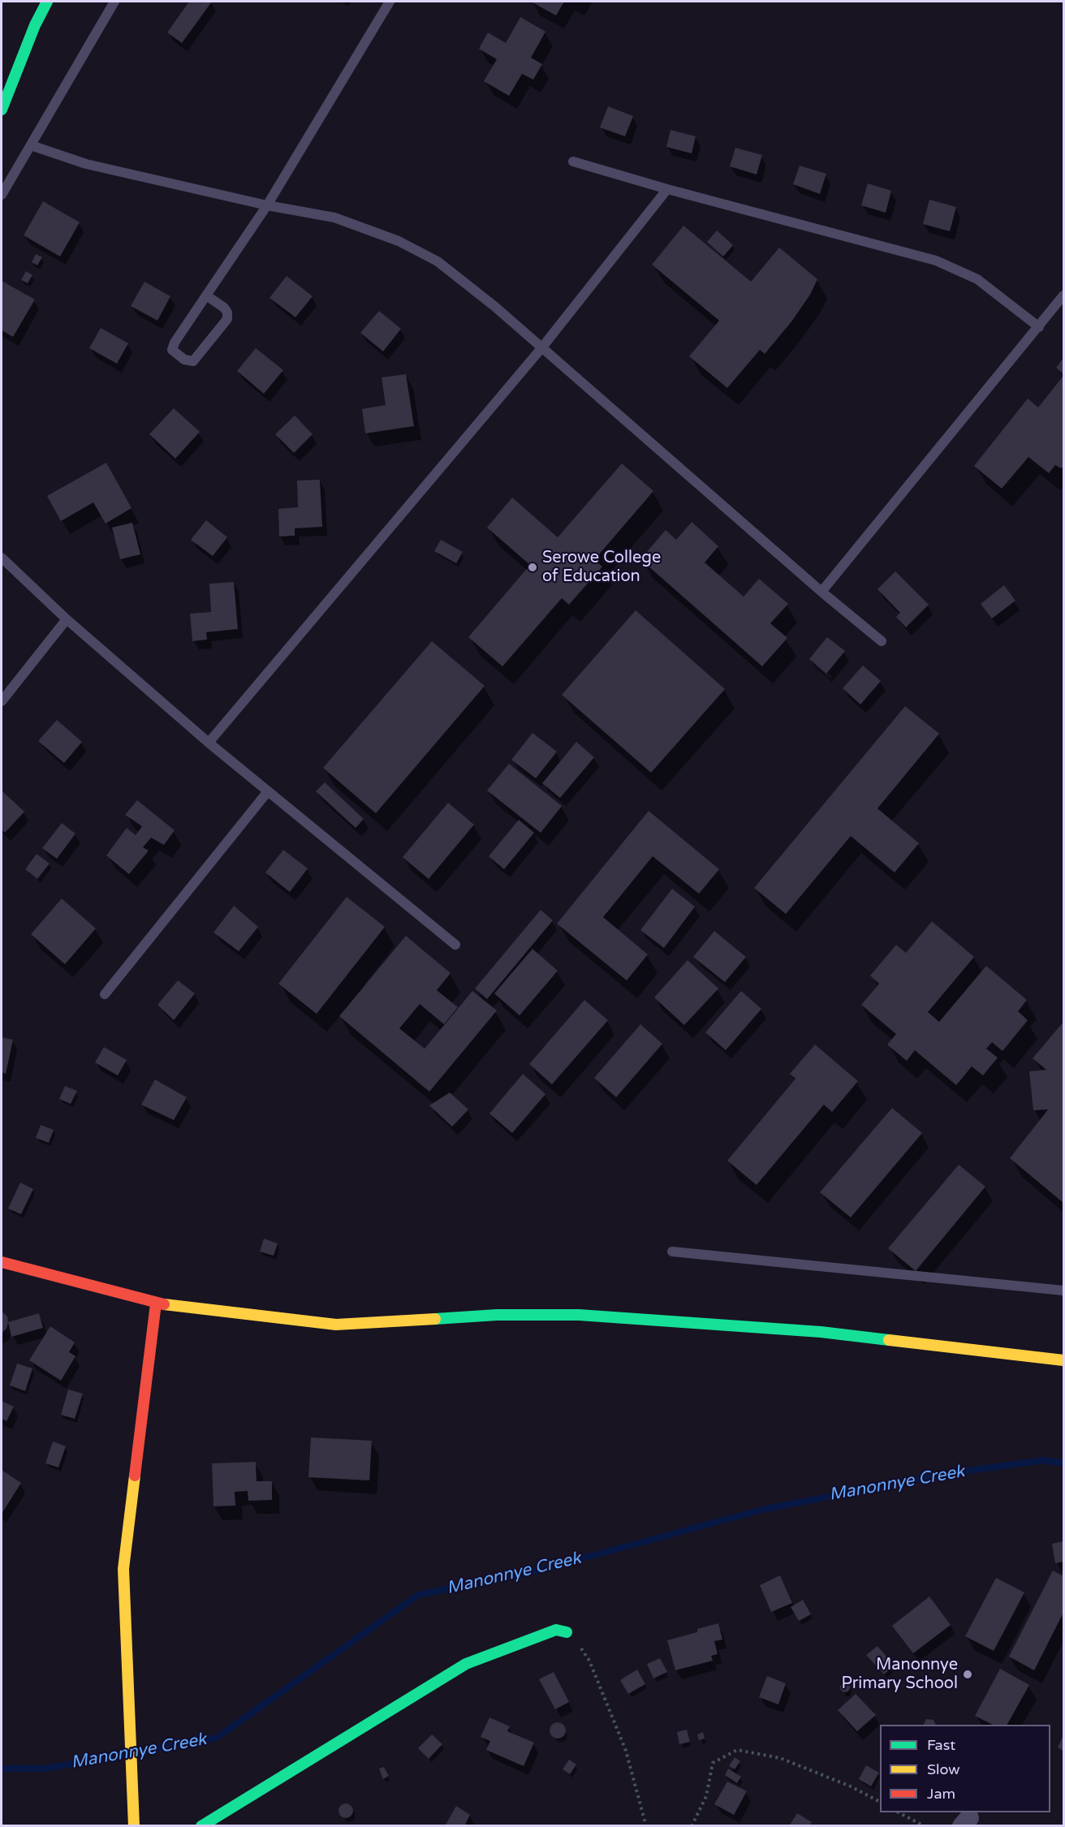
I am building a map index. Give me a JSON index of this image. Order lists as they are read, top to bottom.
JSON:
{
  "water": ["Manonnye Creek"],
  "places": ["Serowe College of Education", "Manonnye Primary School"],
  "legend": ["Fast", "Slow", "Jam"]
}
